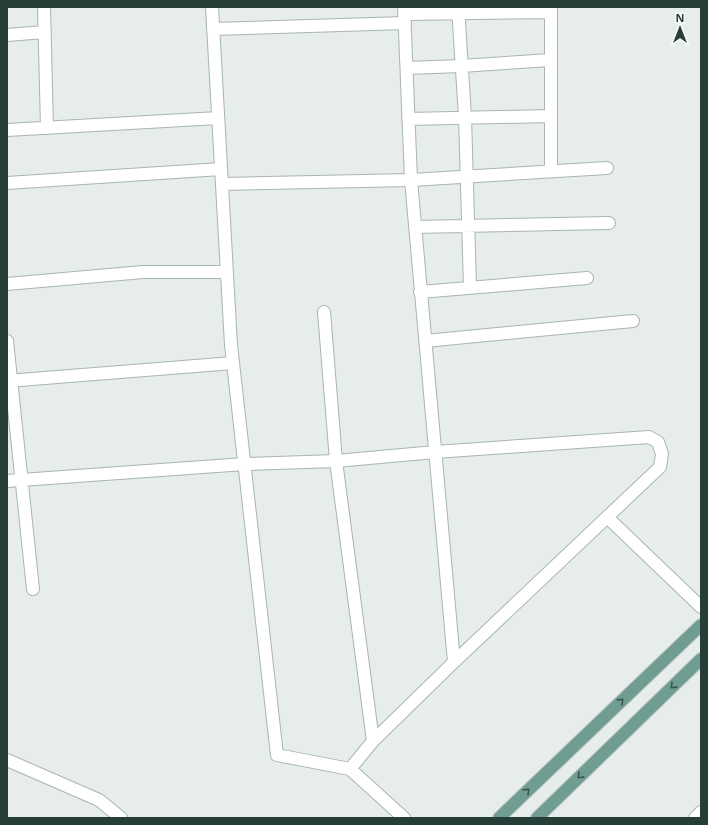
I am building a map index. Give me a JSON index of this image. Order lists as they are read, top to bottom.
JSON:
{
  "north": "top"
}
